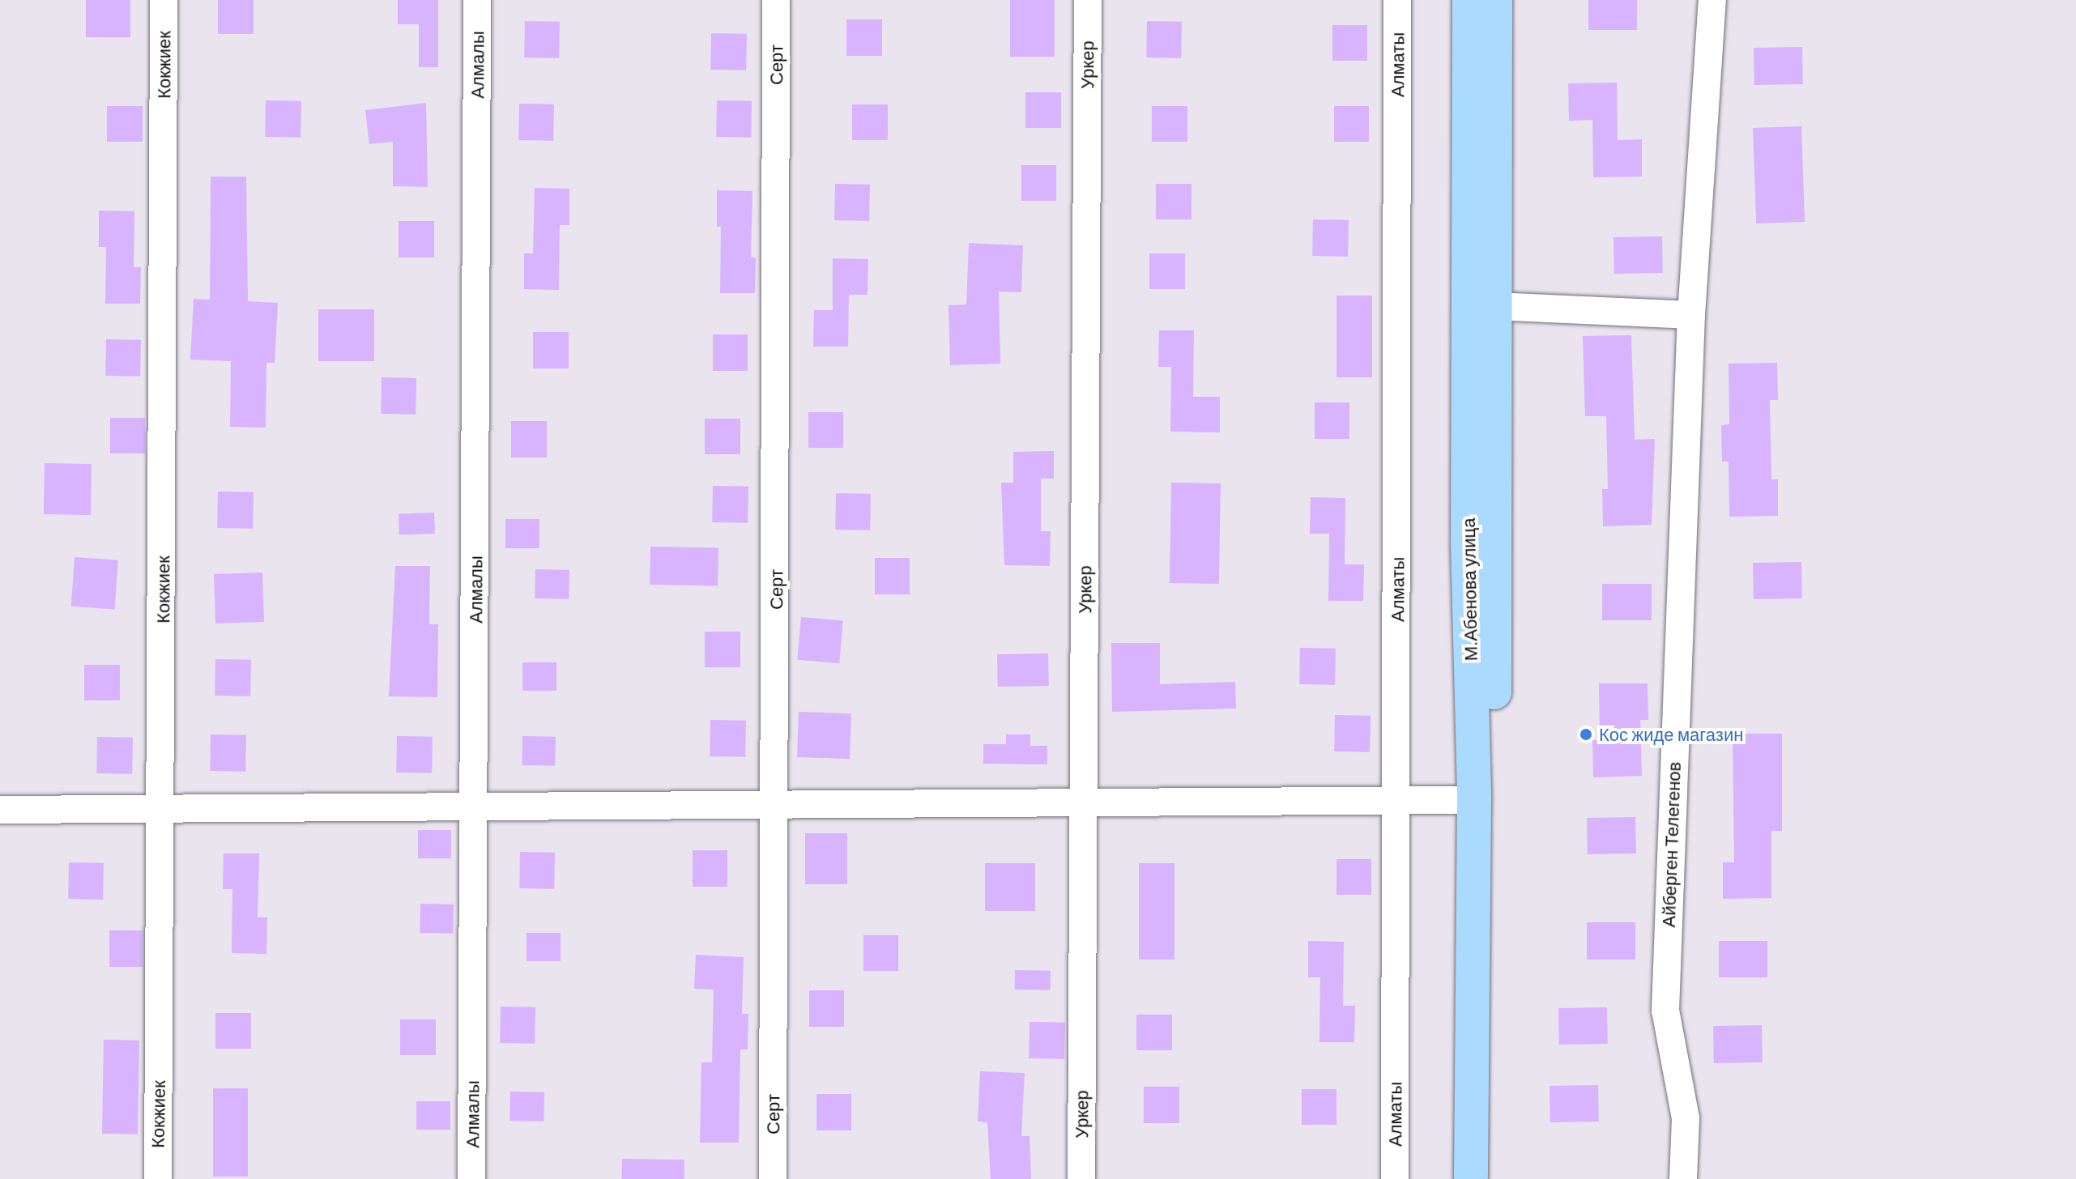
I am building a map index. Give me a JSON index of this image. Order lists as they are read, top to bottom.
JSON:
{
  "streets": {
    "main road": ["М.Абенова улица"],
    "street": [
      "Кокжиек",
      "Алмалы",
      "Серт",
      "Уркер",
      "Алматы",
      "Айберген Телегенов"
    ]
  },
  "places": ["Кос жиде магазин"]
}
